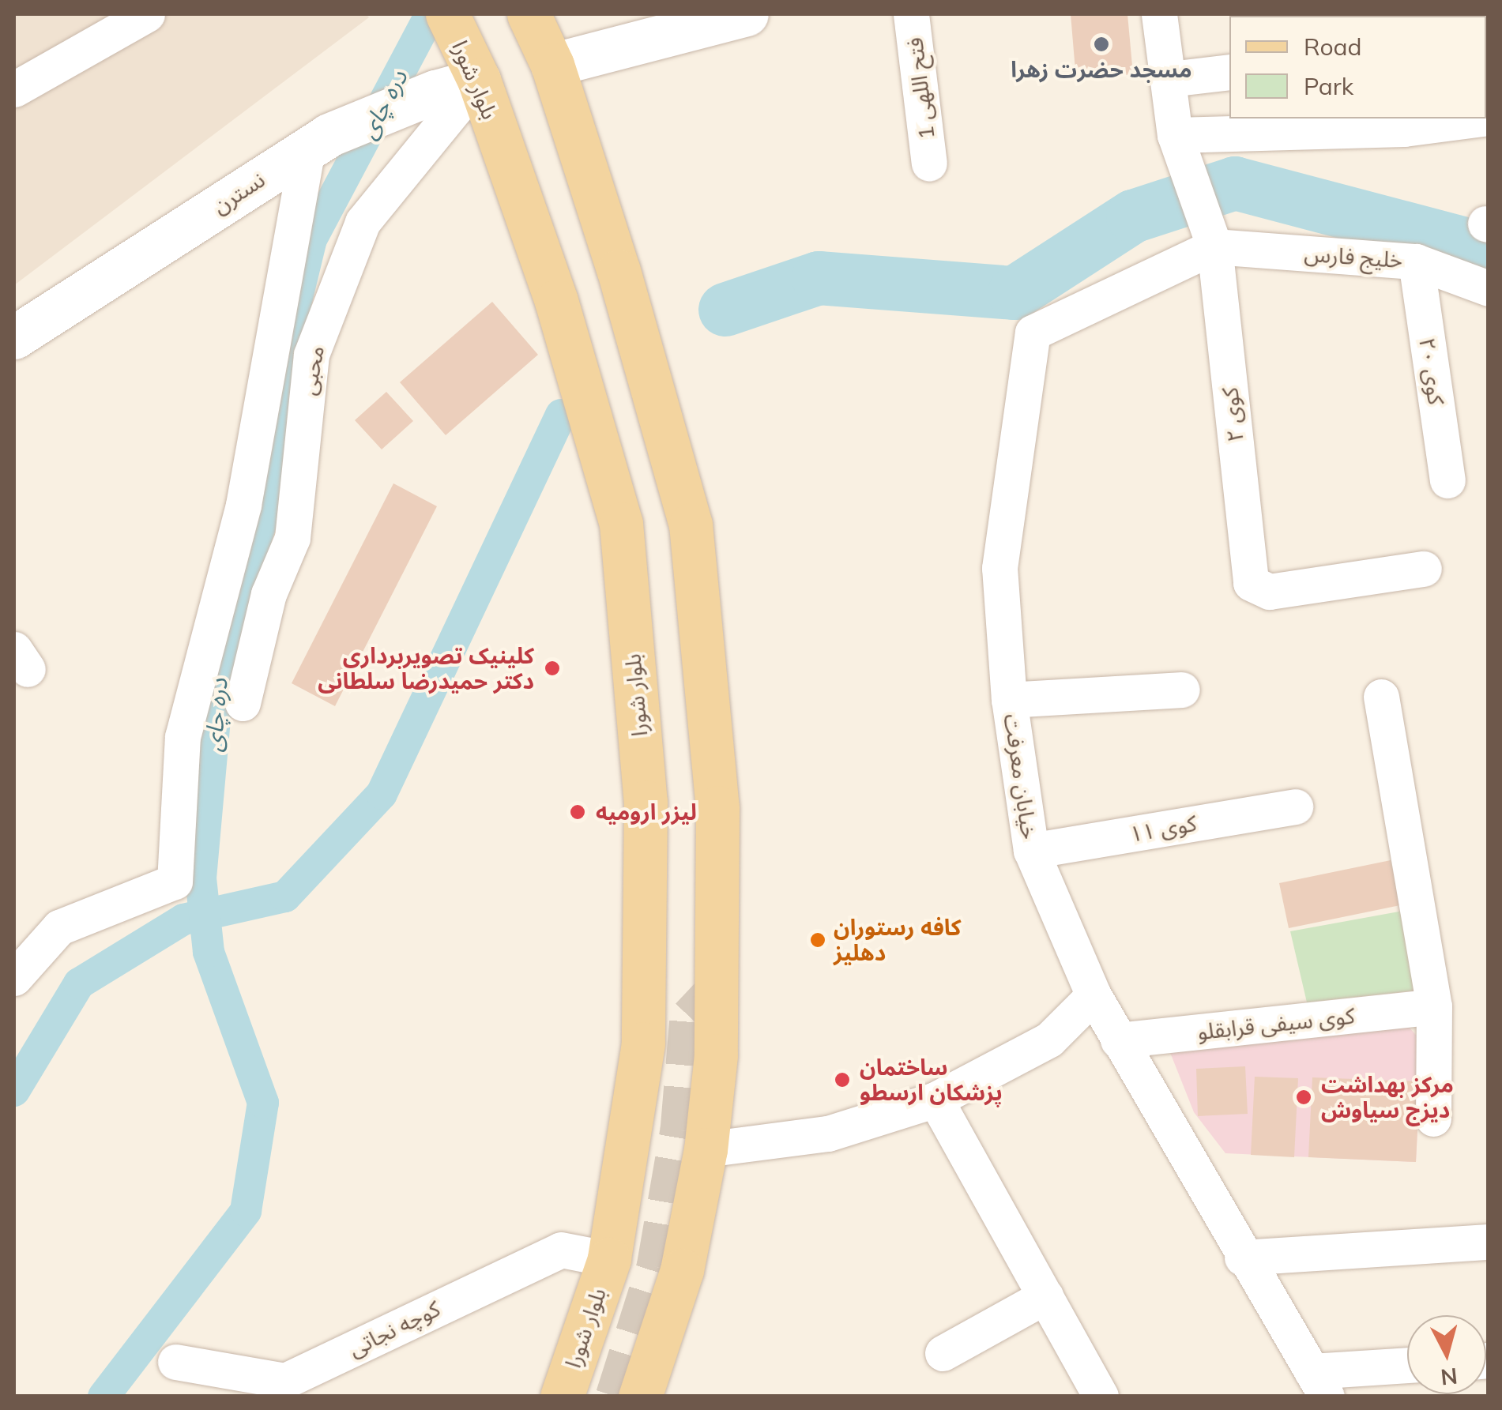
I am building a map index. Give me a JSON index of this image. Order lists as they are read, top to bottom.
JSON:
{
  "streets": {
    "main road": ["بلوار شورا"],
    "street": [
      "فتح اللهی 1",
      "نسترن",
      "خلیج فارس",
      "محبی",
      "کوی ۲۰",
      "کوی ۲",
      "خیابان معرفت",
      "کوی ۱۱",
      "کوی سیفی قرابقلو",
      "کوچه نجاتی"
    ]
  },
  "crossings": [
    ["بلوار شورا", "نسترن"],
    ["بلوار شورا", "محبی"],
    ["بلوار شورا", "کوچه نجاتی"],
    ["نسترن", "محبی"],
    ["خلیج فارس", "کوی ۲۰"],
    ["خلیج فارس", "کوی ۲"],
    ["خلیج فارس", "خیابان معرفت"],
    ["کوی ۲", "خیابان معرفت"],
    ["خیابان معرفت", "کوی ۱۱"],
    ["خیابان معرفت", "کوی سیفی قرابقلو"]
  ],
  "water": ["دره چای"],
  "places": [
    "مسجد حضرت زهرا",
    "کلینیک تصويربرداري دکتر حمیدرضا سلطانی",
    "لیزر ارومیه",
    "کافه رستوران دهلیز",
    "ساختمان پزشکان ارسطو",
    "مرکز بهداشت دیزج سیاوش"
  ],
  "legend": ["Road", "Park"],
  "north": "bottom"
}
